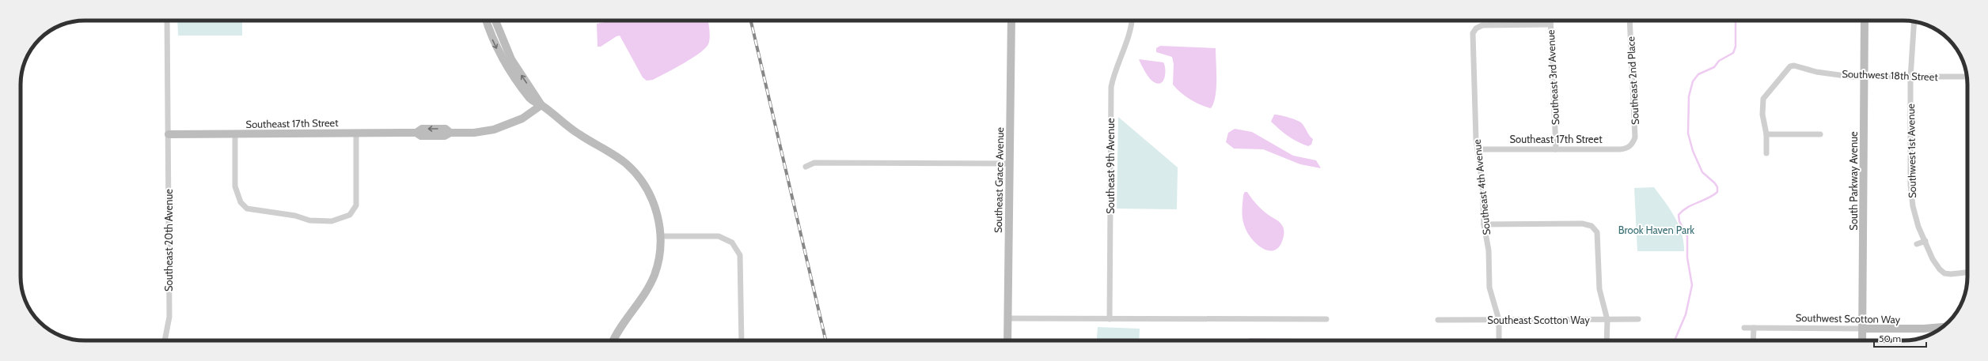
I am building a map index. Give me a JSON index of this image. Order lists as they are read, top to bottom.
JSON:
{
  "streets": {
    "street": [
      "Southwest 18th Street",
      "Southeast 3rd Avenue",
      "Southeast 2nd Place",
      "Southeast 17th Street",
      "Southwest 1st Avenue",
      "Southeast 9th Avenue",
      "Southeast Grace Avenue",
      "South Parkway Avenue",
      "Southeast 4th Avenue",
      "Southeast 20th Avenue",
      "Southwest Scotton Way",
      "Southeast Scotton Way"
    ]
  },
  "crossings": [
    ["Southwest 18th Street", "Southwest 1st Avenue"],
    ["Southwest 18th Street", "South Parkway Avenue"],
    ["Southeast 3rd Avenue", "Southeast 17th Street"],
    ["Southeast 3rd Avenue", "Southeast 4th Avenue"],
    ["Southeast 2nd Place", "Southeast 17th Street"],
    ["Southeast 17th Street", "Southeast 4th Avenue"],
    ["Southeast 17th Street", "Southeast 20th Avenue"],
    ["South Parkway Avenue", "Southwest Scotton Way"],
    ["Southeast 4th Avenue", "Southeast Scotton Way"]
  ],
  "parks": ["Brook Haven Park"],
  "scale_bar": "50 m"
}
